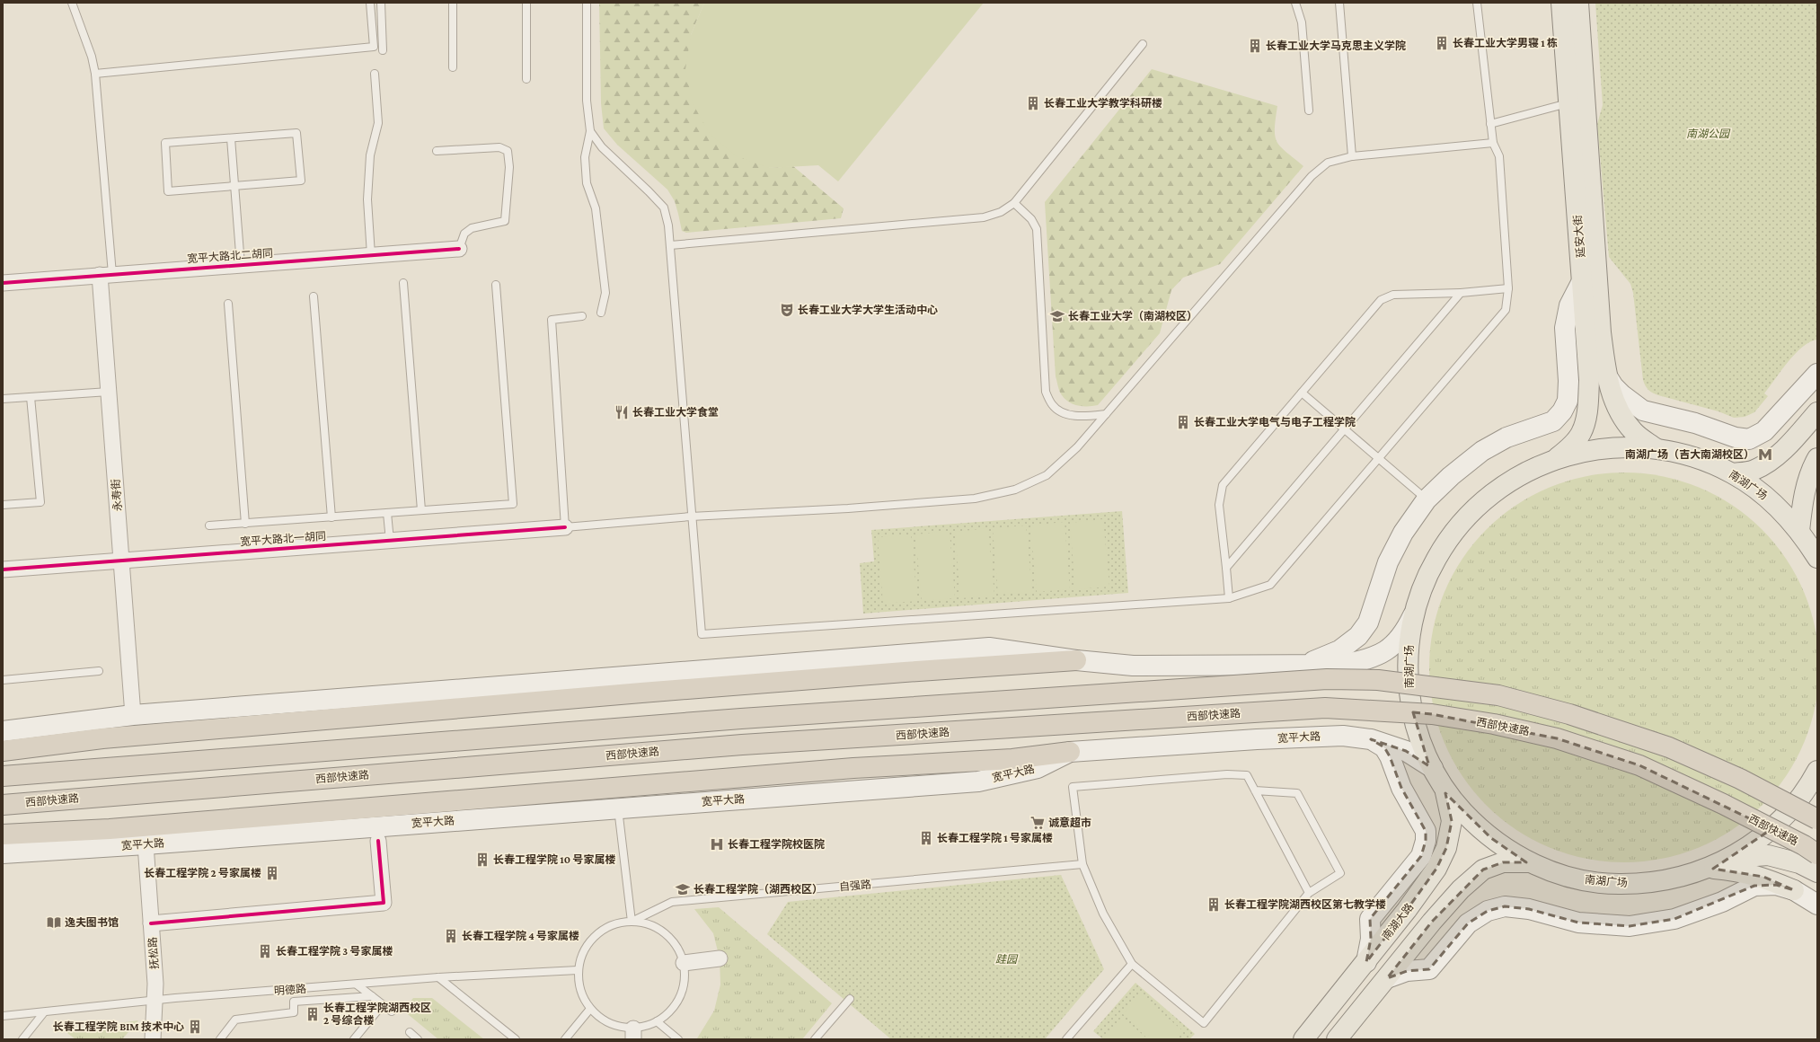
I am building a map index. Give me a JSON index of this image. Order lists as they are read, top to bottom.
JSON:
{
  "streets": {
    "highway": ["西部快速路"],
    "main road": [
      "延安大街",
      "南湖广场",
      "宽平大路",
      "南湖大路"
    ],
    "street": [
      "宽平大路北二胡同",
      "永寿街",
      "宽平大路北一胡同",
      "抚松路"
    ],
    "lane": ["自强路", "明德路"]
  },
  "crossings": [
    ["延安大街", "南湖广场"],
    ["宽平大路北二胡同", "永寿街"],
    ["南湖广场", "宽平大路"],
    ["南湖广场", "南湖大路"],
    ["永寿街", "宽平大路北一胡同"],
    ["宽平大路", "抚松路"],
    ["自强路", "明德路"],
    ["抚松路", "明德路"]
  ],
  "parks": ["南湖公园", "跬园"],
  "places": {
    "building": [
      "长春工业大学男寝 1 栋",
      "长春工业大学马克思主义学院",
      "长春工业大学教学科研楼",
      "长春工业大学电气与电子工程学院",
      "长春工程学院 1 号家属楼",
      "长春工程学院 10 号家属楼",
      "长春工程学院 2 号家属楼",
      "长春工程学院湖西校区第七教学楼",
      "长春工程学院 4 号家属楼",
      "长春工程学院 3 号家属楼",
      "长春工程学院湖西校区 2 号综合楼",
      "长春工程学院 BIM 技术中心"
    ],
    "theatre": ["长春工业大学大学生活动中心"],
    "school or university": ["长春工业大学（南湖校区）", "长春工程学院（湖西校区）"],
    "restaurant": ["长春工业大学食堂"],
    "metro station": ["南湖广场（吉大南湖校区）"],
    "supermarket": ["诚意超市"],
    "hospital": ["长春工程学院校医院"],
    "library": ["逸夫图书馆"]
  }
}
